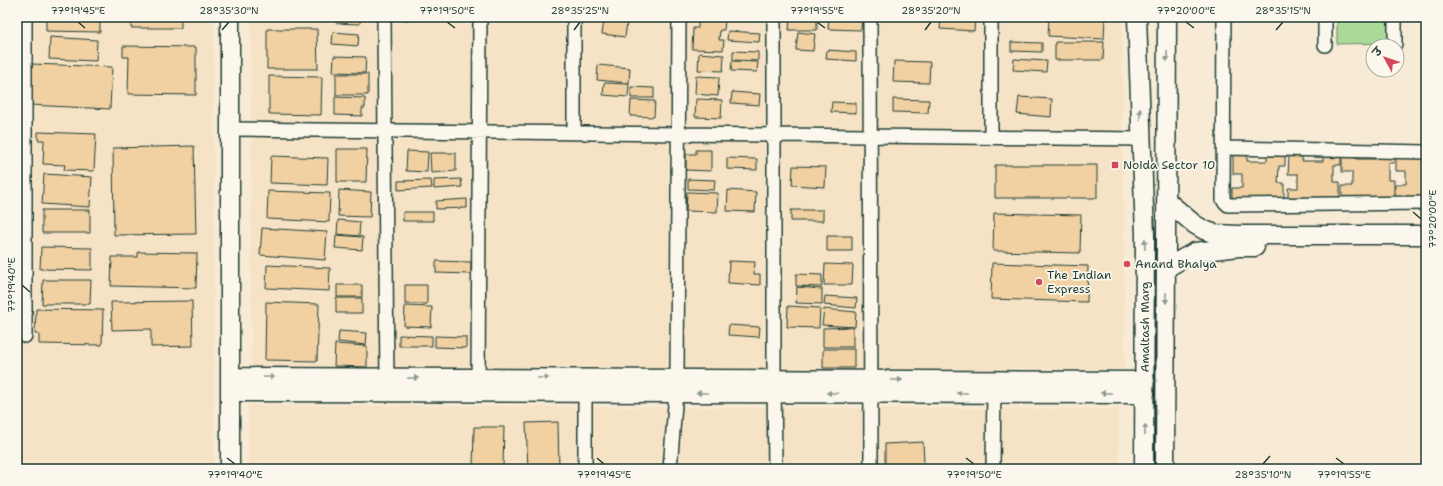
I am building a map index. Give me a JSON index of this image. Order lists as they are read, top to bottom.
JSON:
{
  "streets": {
    "street": ["Amaltash Marg"]
  },
  "places": {
    "transit": ["Noida Sector 10"],
    "other": ["Anand Bhaiya", "The Indian Express"]
  },
  "north": "top left",
  "coordinates": [
    "77°19'45\"E",
    "28°35'30\"N",
    "77°19'50\"E",
    "28°35'25\"N",
    "77°19'55\"E",
    "28°35'20\"N",
    "77°20'00\"E",
    "28°35'15\"N",
    "77°19'40\"E",
    "28°35'10\"N"
  ]
}
